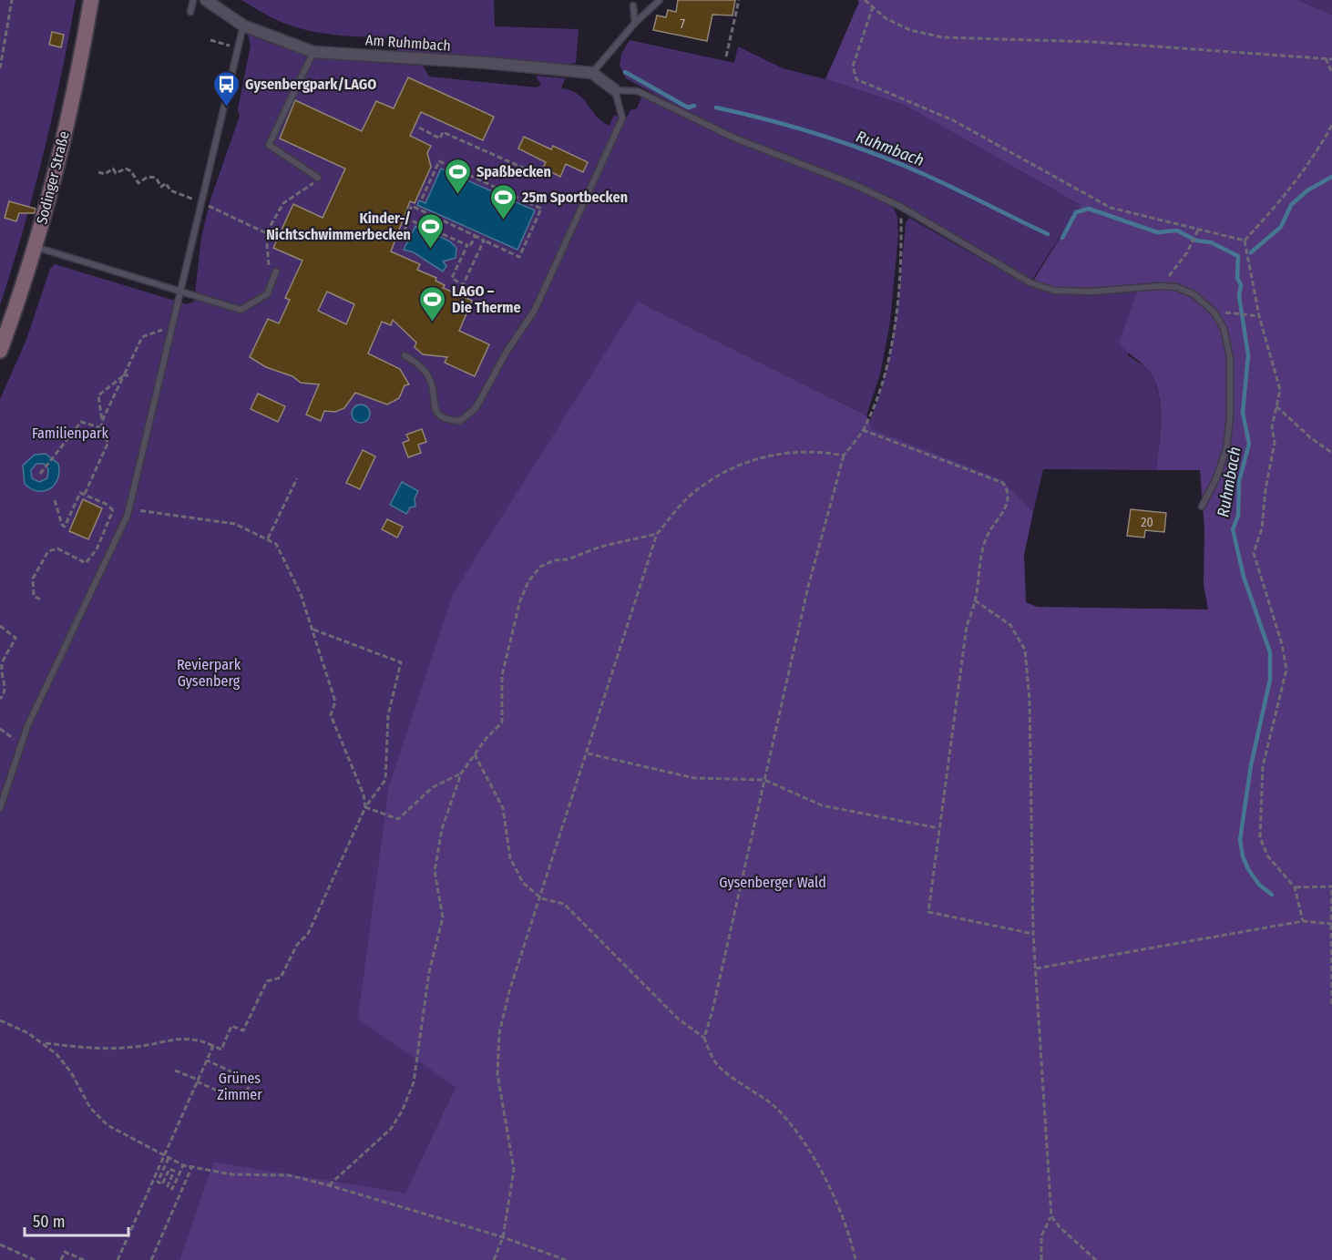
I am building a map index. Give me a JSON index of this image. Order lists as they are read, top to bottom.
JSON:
{
  "streets": {
    "main road": ["Sodinger Straße"],
    "street": ["Am Ruhmbach"]
  },
  "water": ["Ruhmbach"],
  "parks": [
    "Familienpark",
    "Revierpark Gysenberg",
    "Gysenberger Wald",
    "Grünes Zimmer"
  ],
  "places": {
    "bus stop": ["Gysenbergpark/LAGO"],
    "sports": [
      "Spaßbecken",
      "25m Sportbecken",
      "Kinder-/ Nichtschwimmerbecken",
      "LAGO – Die Therme"
    ]
  },
  "house_numbers": ["7", "20"],
  "scale_bar": "50 m"
}
